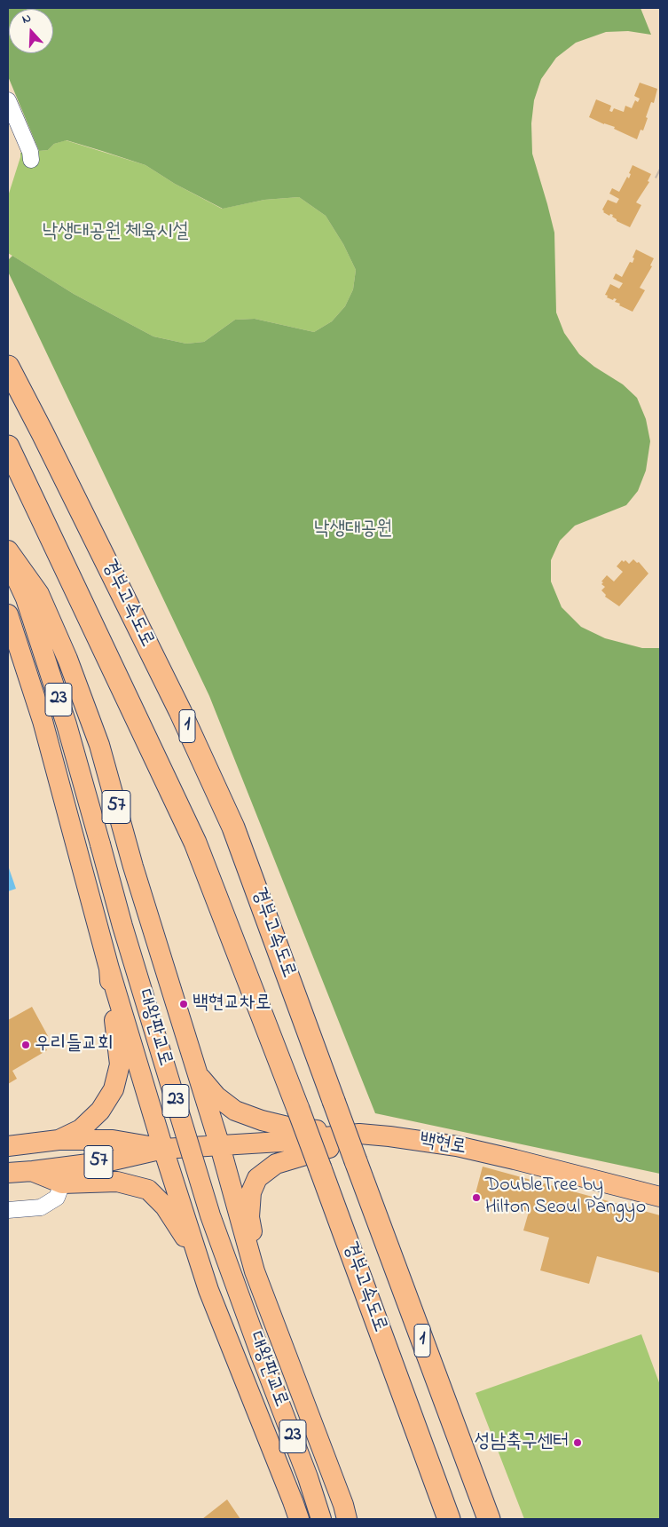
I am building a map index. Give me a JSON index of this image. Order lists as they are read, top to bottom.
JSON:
{
  "streets": {
    "highway": ["경부고속도로", "1"],
    "main road": [
      "23",
      "57",
      "대왕판교로",
      "백현로"
    ]
  },
  "crossings": [
    ["57", "대왕판교로"],
    ["57", "백현로"],
    ["대왕판교로", "백현로"]
  ],
  "parks": ["낙생대공원 체육시설", "낙생대공원"],
  "places": [
    "백현교차로",
    "우리들교회",
    "DoubleTree by Hilton Seoul Pangyo",
    "성남축구센터"
  ],
  "north": "top"
}
